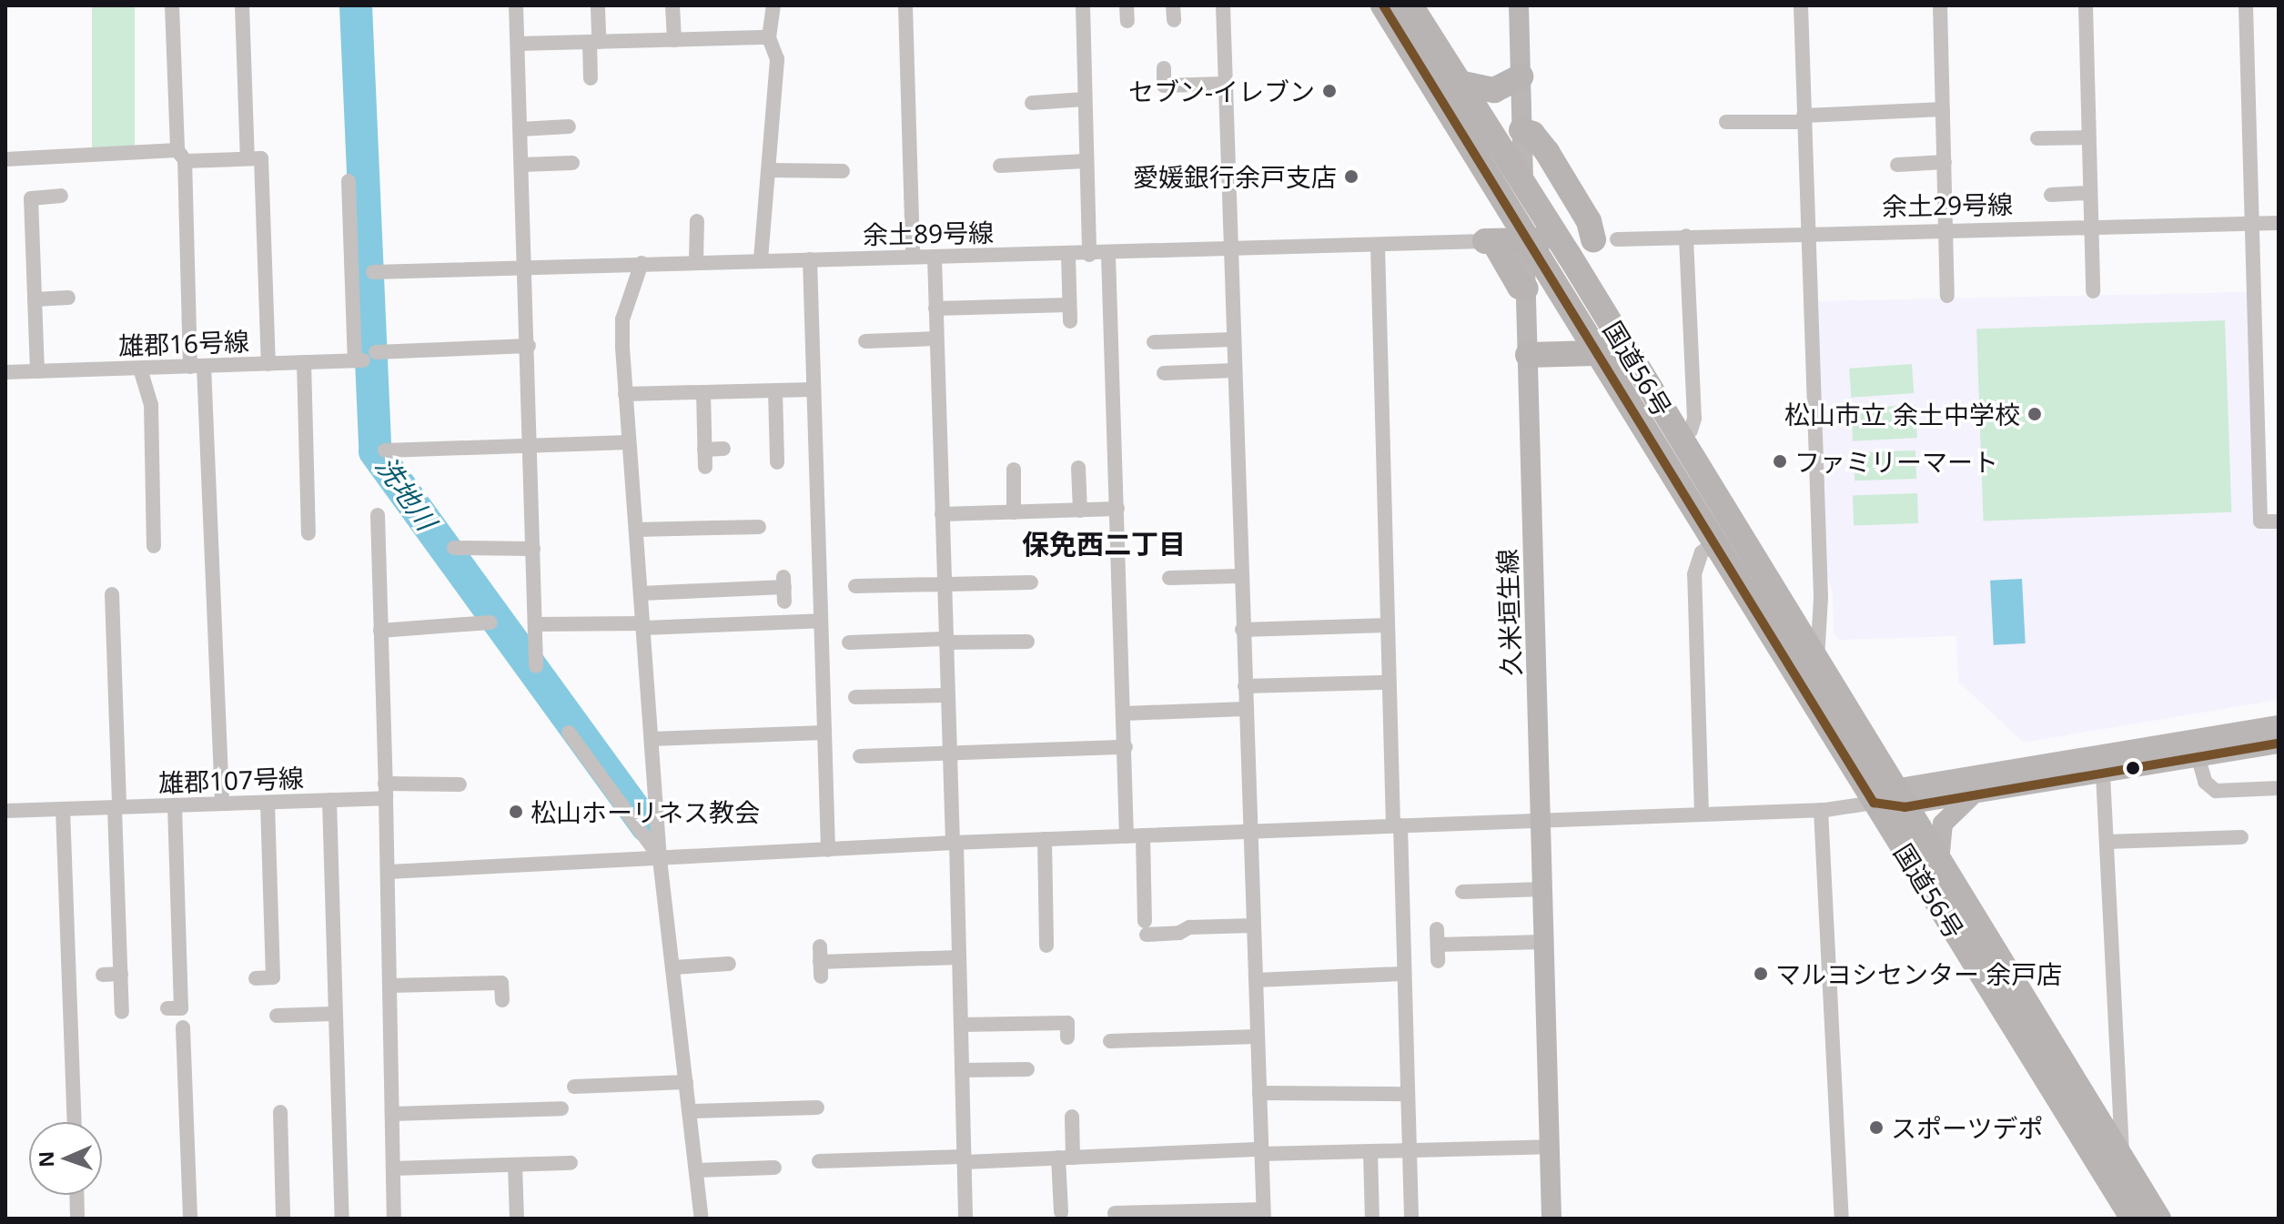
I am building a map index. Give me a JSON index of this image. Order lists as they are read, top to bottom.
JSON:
{
  "streets": {
    "highway": ["国道56号"],
    "main road": ["久米垣生線"],
    "street": [
      "余土29号線",
      "余土89号線",
      "雄郡16号線",
      "雄郡107号線"
    ]
  },
  "crossings": [
    ["国道56号", "久米垣生線"]
  ],
  "districts": ["保免西二丁目"],
  "water": ["洗地川"],
  "places": [
    "セブン-イレブン",
    "愛媛銀行余戸支店",
    "松山市立 余土中学校",
    "ファミリーマート",
    "松山ホーリネス教会",
    "マルヨシセンター 余戸店",
    "スポーツデポ"
  ],
  "north": "left"
}
